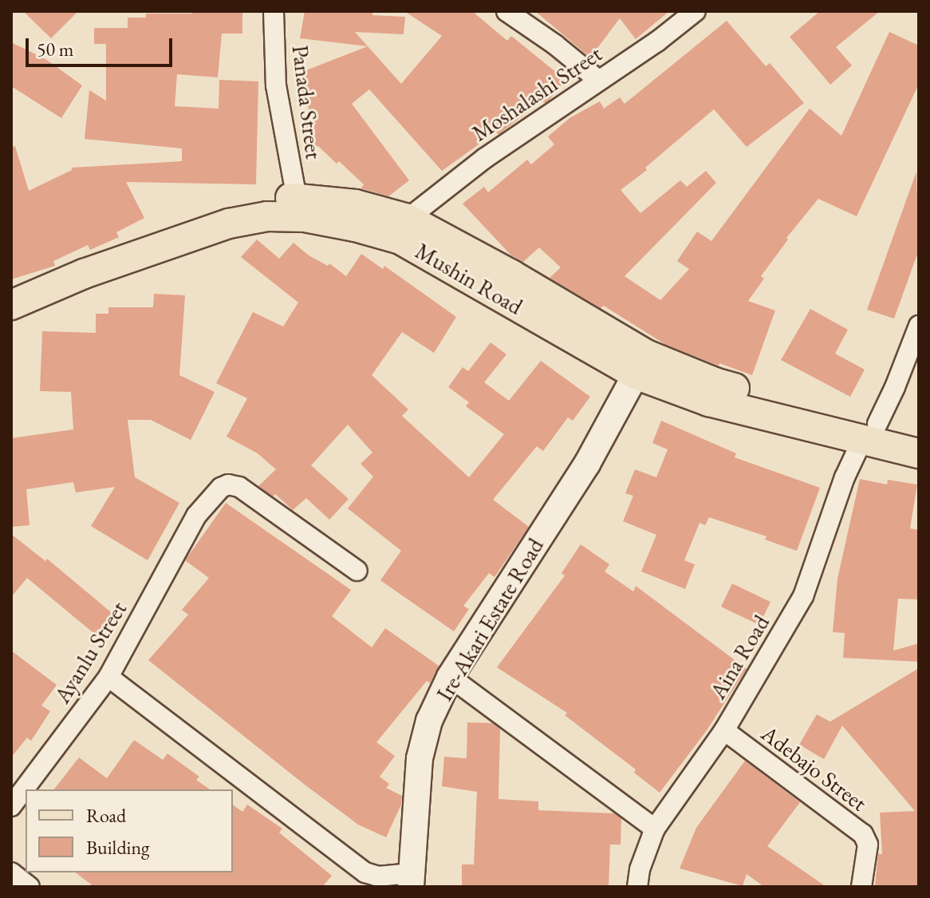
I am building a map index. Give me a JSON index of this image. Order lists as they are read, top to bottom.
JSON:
{
  "streets": {
    "main road": ["Mushin Road"],
    "street": [
      "Moshalashi Street",
      "Panada Street",
      "Ire-Akari Estate Road",
      "Ayanlu Street",
      "Aina Road",
      "Adebajo Street"
    ]
  },
  "crossings": [
    ["Moshalashi Street", "Mushin Road"],
    ["Panada Street", "Mushin Road"],
    ["Mushin Road", "Ire-Akari Estate Road"],
    ["Mushin Road", "Aina Road"],
    ["Aina Road", "Adebajo Street"]
  ],
  "legend": ["Road", "Building"],
  "scale_bar": "50 m"
}
